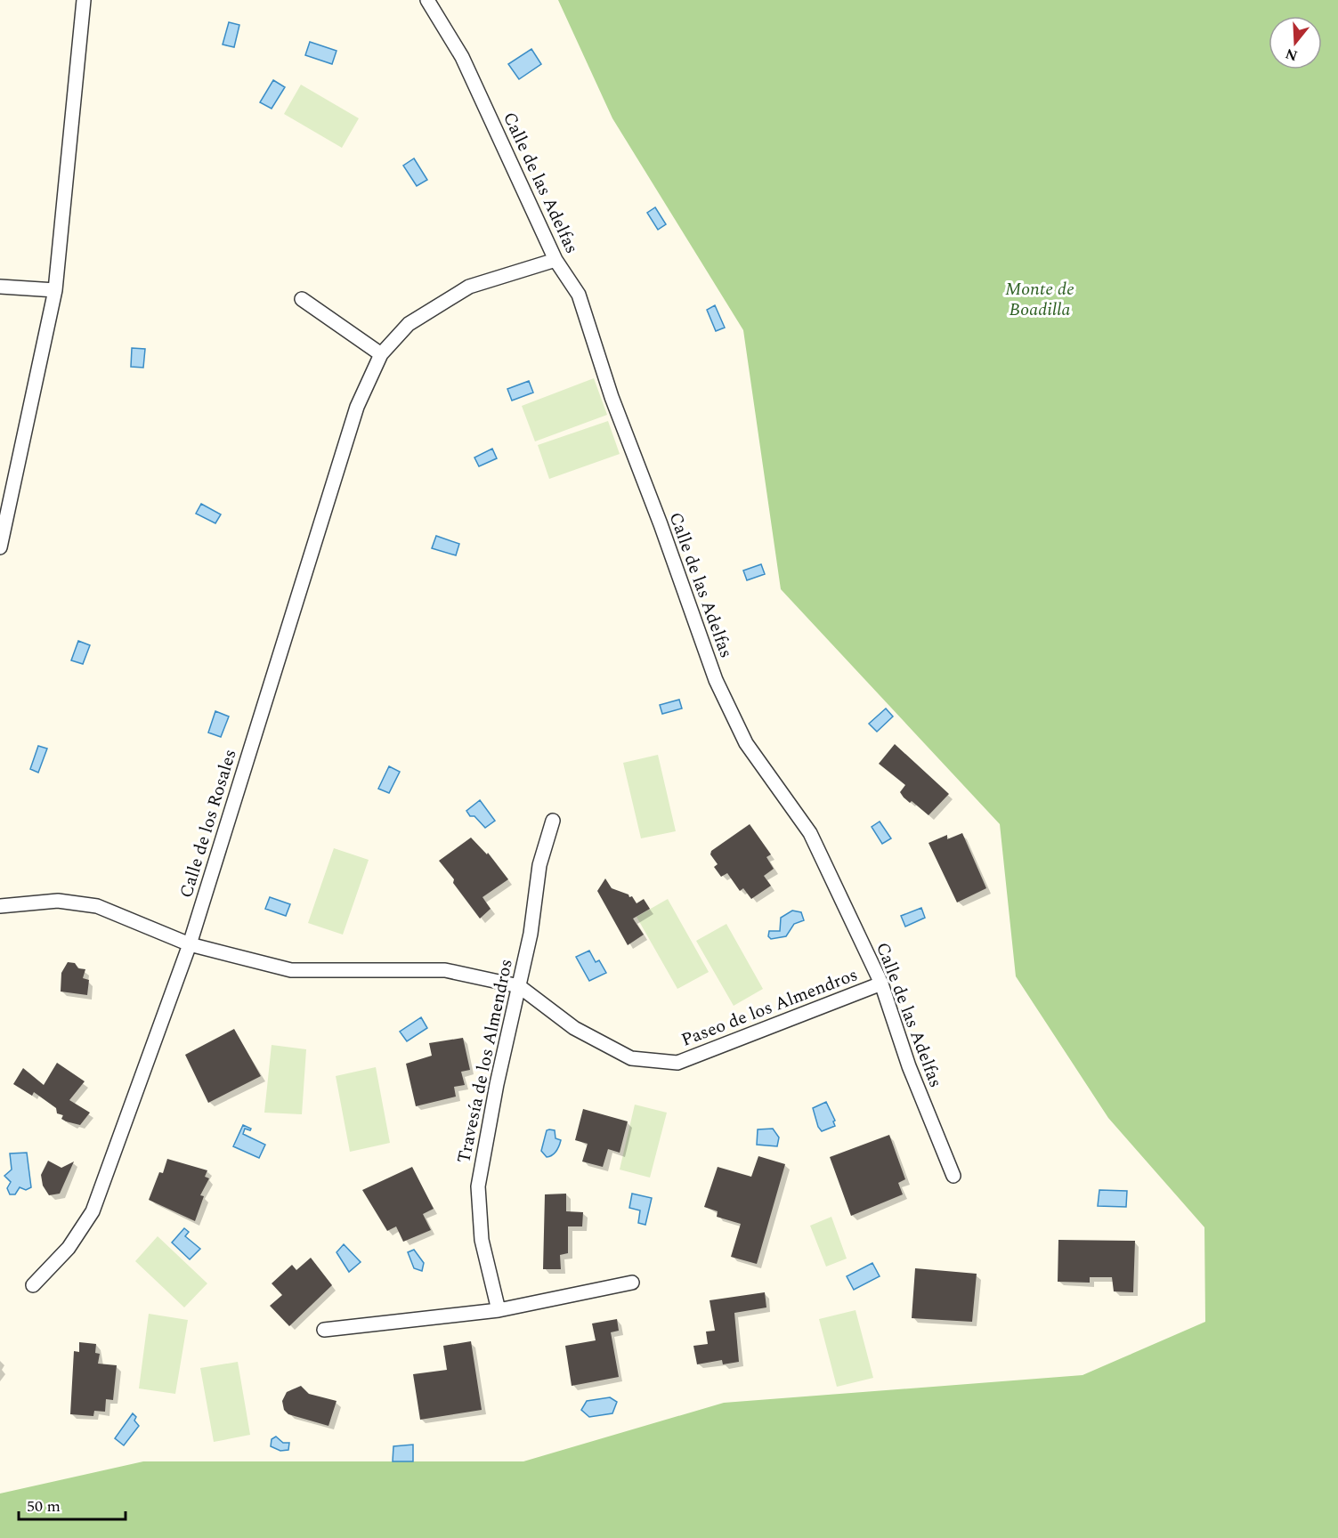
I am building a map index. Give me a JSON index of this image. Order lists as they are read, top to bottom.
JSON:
{
  "streets": {
    "street": [
      "Calle de las Adelfas",
      "Calle de los Rosales",
      "Paseo de los Almendros",
      "Travesía de los Almendros"
    ]
  },
  "crossings": [
    ["Calle de las Adelfas", "Calle de los Rosales"],
    ["Calle de las Adelfas", "Paseo de los Almendros"],
    ["Calle de los Rosales", "Paseo de los Almendros"],
    ["Paseo de los Almendros", "Travesía de los Almendros"]
  ],
  "parks": ["Monte de Boadilla"],
  "scale_bar": "50 m",
  "north": "bottom"
}
